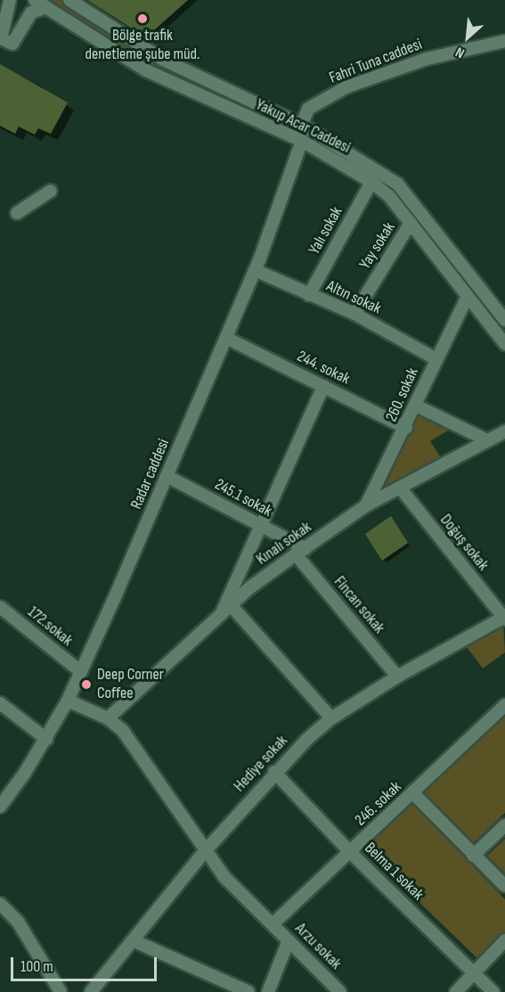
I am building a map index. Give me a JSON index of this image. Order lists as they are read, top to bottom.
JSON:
{
  "streets": {
    "street": [
      "Fahri Tuna caddesi",
      "Yakup Acar Caddesi",
      "Yalı sokak",
      "Yay sokak",
      "Altın sokak",
      "244. sokak",
      "260. sokak",
      "Radar caddesi",
      "245.1 sokak",
      "Doğuş sokak",
      "Kınalı sokak",
      "Fincan sokak",
      "172.sokak",
      "Hediye sokak",
      "246. sokak",
      "Belma 1 sokak",
      "Arzu sokak"
    ]
  },
  "crossings": [
    ["Fahri Tuna caddesi", "Yakup Acar Caddesi"],
    ["Yakup Acar Caddesi", "Yalı sokak"],
    ["Yakup Acar Caddesi", "Yay sokak"],
    ["Yakup Acar Caddesi", "260. sokak"],
    ["Yakup Acar Caddesi", "Radar caddesi"],
    ["Yalı sokak", "Altın sokak"],
    ["Yay sokak", "Altın sokak"],
    ["Altın sokak", "260. sokak"],
    ["Altın sokak", "Radar caddesi"],
    ["244. sokak", "260. sokak"],
    ["244. sokak", "Radar caddesi"],
    ["260. sokak", "Kınalı sokak"],
    ["Radar caddesi", "245.1 sokak"],
    ["Radar caddesi", "172.sokak"],
    ["Radar caddesi", "Arzu sokak"],
    ["245.1 sokak", "Kınalı sokak"],
    ["245.1 sokak", "Fincan sokak"],
    ["Doğuş sokak", "Kınalı sokak"],
    ["Doğuş sokak", "Hediye sokak"],
    ["Kınalı sokak", "Fincan sokak"],
    ["Kınalı sokak", "Arzu sokak"],
    ["Fincan sokak", "Hediye sokak"],
    ["Hediye sokak", "Belma 1 sokak"],
    ["Hediye sokak", "Arzu sokak"],
    ["246. sokak", "Belma 1 sokak"],
    ["246. sokak", "Arzu sokak"]
  ],
  "places": ["Bölge trafik denetleme şube müd.", "Deep Corner Coffee"],
  "scale_bar": "100 m",
  "north": "bottom left"
}
